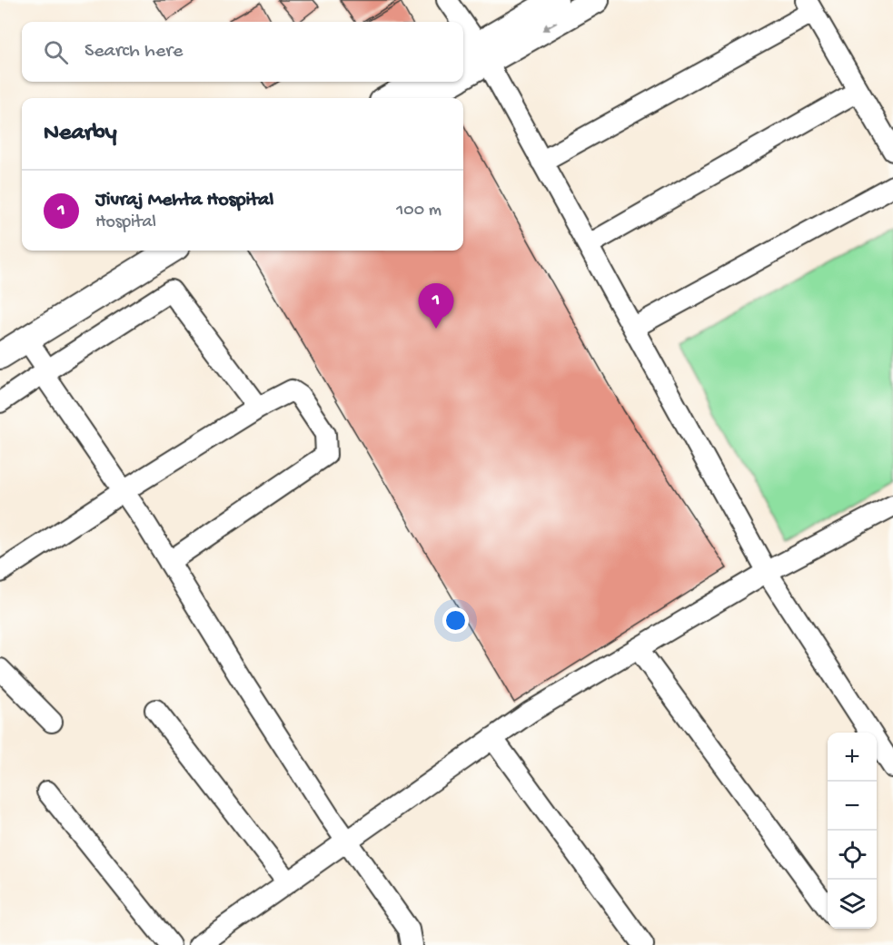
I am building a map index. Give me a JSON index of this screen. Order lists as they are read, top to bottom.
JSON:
{
  "page": {
    "search": "Search here",
    "heading": "Nearby",
    "list": [
      {
        "mark": "1",
        "name": "Jivraj Mehta Hospital",
        "note": "Hospital",
        "value": "100 m"
      }
    ],
    "pins": "1",
    "map_buttons": ["+", "−"]
  }
}
